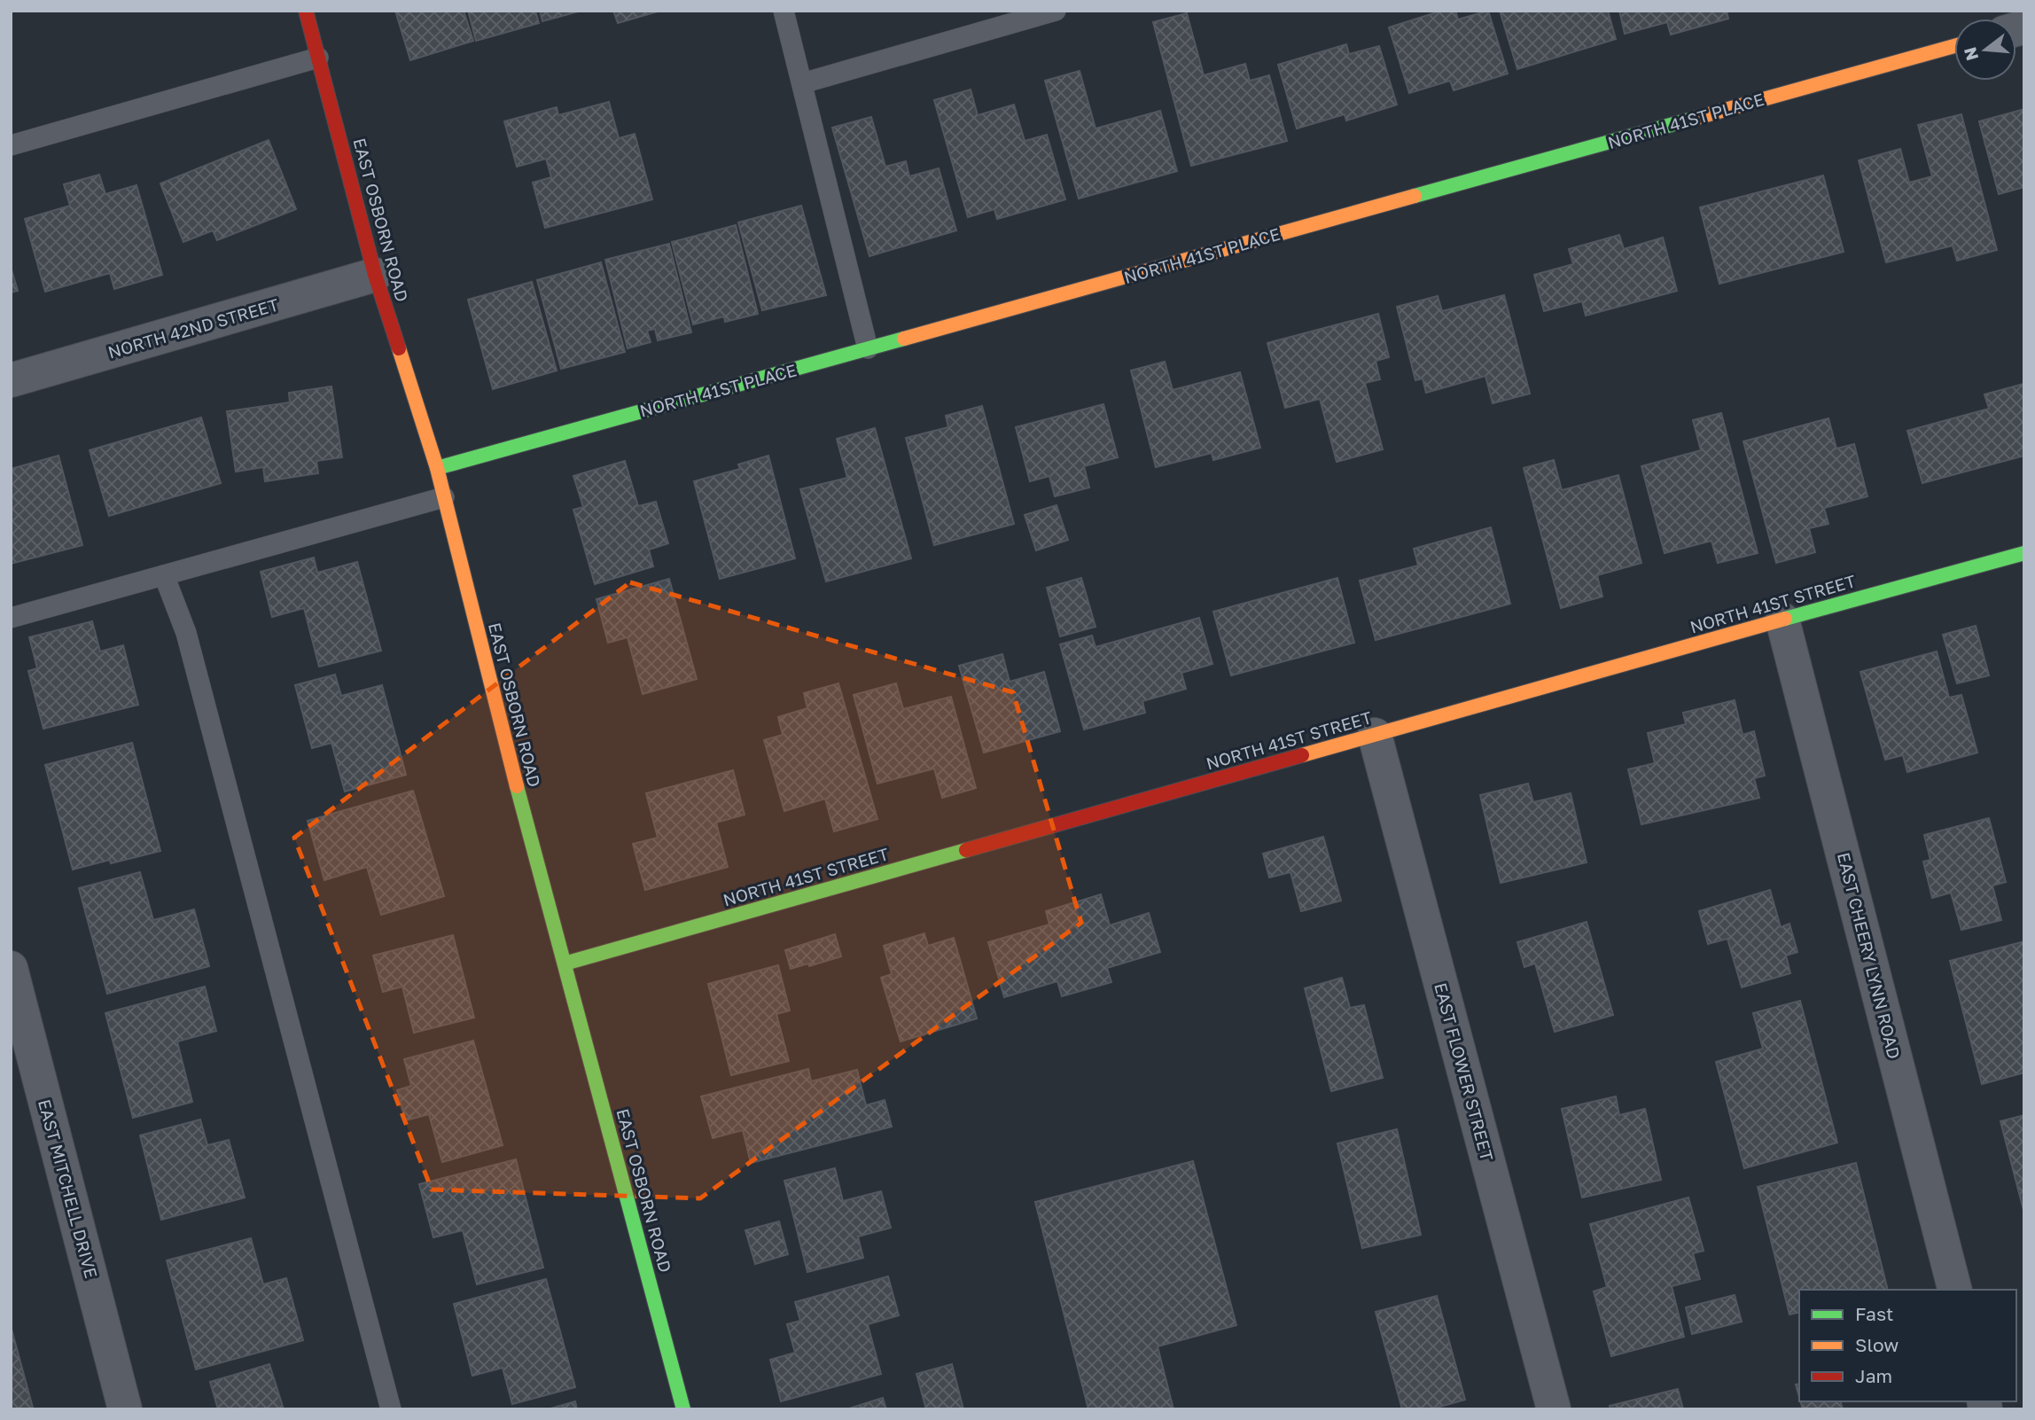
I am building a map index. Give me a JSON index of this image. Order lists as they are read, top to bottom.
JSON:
{
  "streets": {
    "street": [
      "NORTH 41ST PLACE",
      "EAST OSBORN ROAD",
      "NORTH 42ND STREET",
      "NORTH 41ST STREET",
      "EAST CHEERY LYNN ROAD",
      "EAST FLOWER STREET",
      "EAST MITCHELL DRIVE"
    ]
  },
  "crossings": [
    ["NORTH 41ST PLACE", "EAST OSBORN ROAD"],
    ["EAST OSBORN ROAD", "NORTH 42ND STREET"],
    ["EAST OSBORN ROAD", "NORTH 41ST STREET"],
    ["NORTH 41ST STREET", "EAST CHEERY LYNN ROAD"],
    ["NORTH 41ST STREET", "EAST FLOWER STREET"]
  ],
  "legend": ["Fast", "Slow", "Jam"],
  "north": "left"
}
